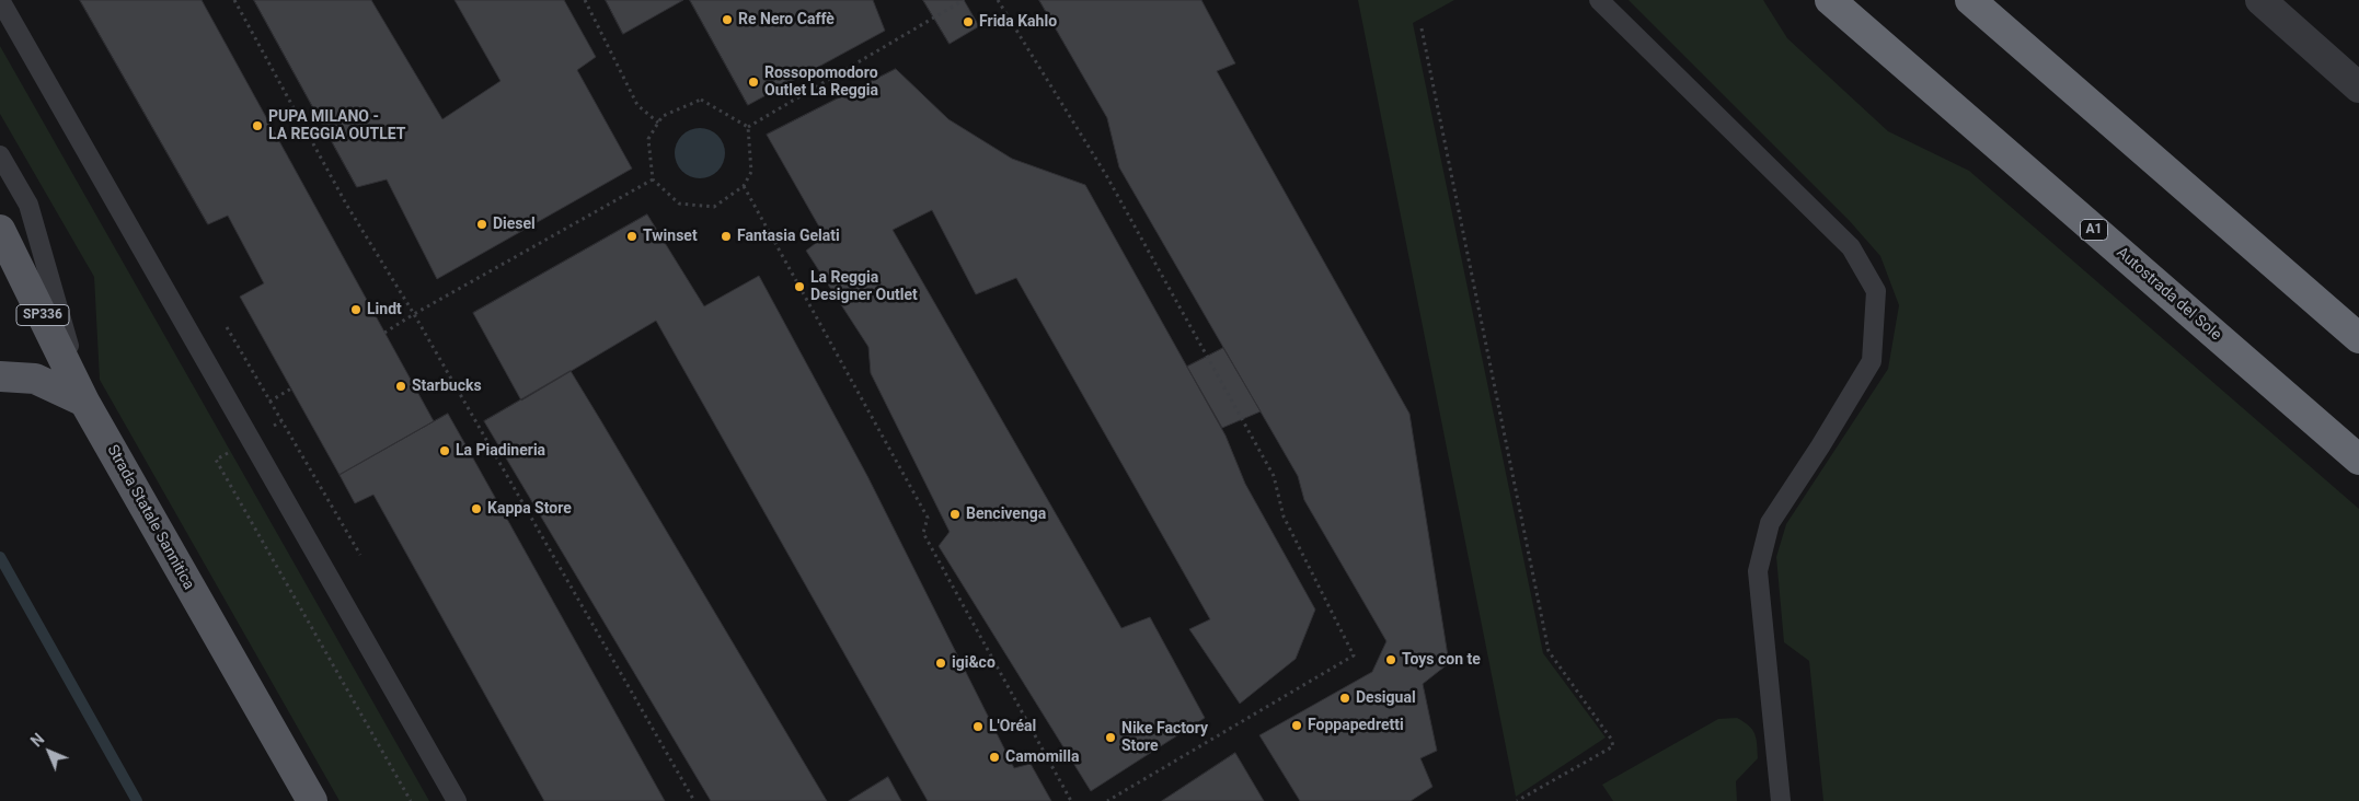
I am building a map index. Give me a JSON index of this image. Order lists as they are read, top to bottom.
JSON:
{
  "streets": {
    "highway": ["A1", "Autostrada del Sole"],
    "main road": ["SP336", "Strada Statale Sannitica"]
  },
  "places": [
    "Re Nero Caffè",
    "Frida Kahlo",
    "Rossopomodoro Outlet La Reggia",
    "PUPA MILANO - LA REGGIA OUTLET",
    "Diesel",
    "Twinset",
    "Fantasia Gelati",
    "La Reggia Designer Outlet",
    "Lindt",
    "Starbucks",
    "La Piadineria",
    "Kappa Store",
    "Bencivenga",
    "Toys con te",
    "igi&co",
    "Desigual",
    "Foppapedretti",
    "L'Oréal",
    "Nike Factory Store",
    "Camomilla"
  ],
  "north": "top left"
}
